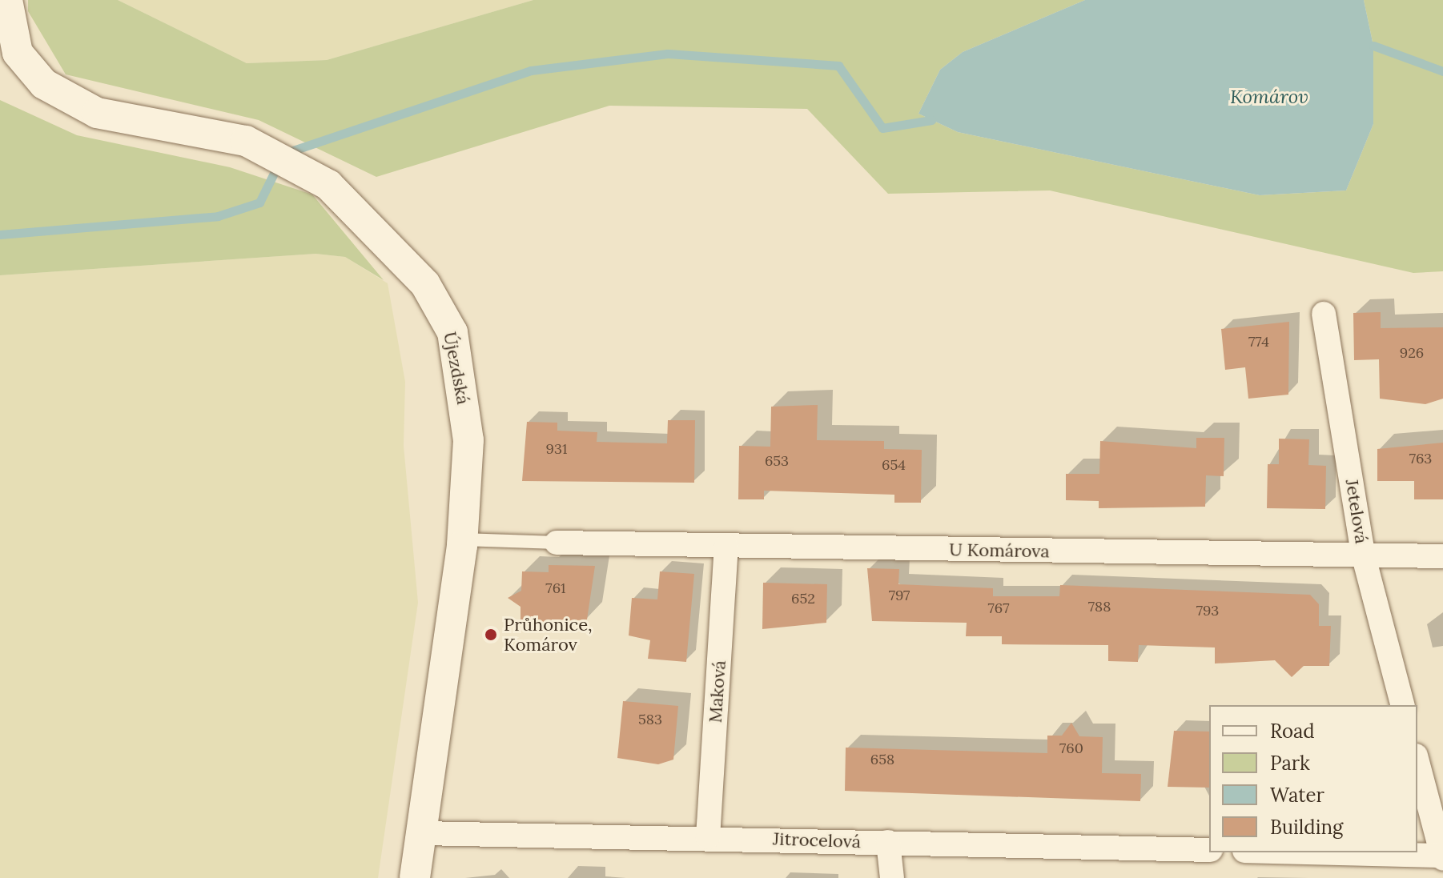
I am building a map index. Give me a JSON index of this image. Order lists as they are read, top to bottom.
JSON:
{
  "streets": {
    "street": [
      "Újezdská",
      "Jetelová",
      "U Komárova",
      "Maková",
      "Jitrocelová"
    ]
  },
  "crossings": [
    ["Újezdská", "Jitrocelová"],
    ["Jetelová", "U Komárova"],
    ["U Komárova", "Maková"],
    ["Maková", "Jitrocelová"]
  ],
  "water": ["Komárov"],
  "places": ["Průhonice, Komárov"],
  "house_numbers": [
    "774",
    "926",
    "931",
    "763",
    "653",
    "654",
    "761",
    "797",
    "652",
    "788",
    "767",
    "793",
    "583",
    "760",
    "658"
  ],
  "legend": [
    "Road",
    "Park",
    "Water",
    "Building"
  ]
}
